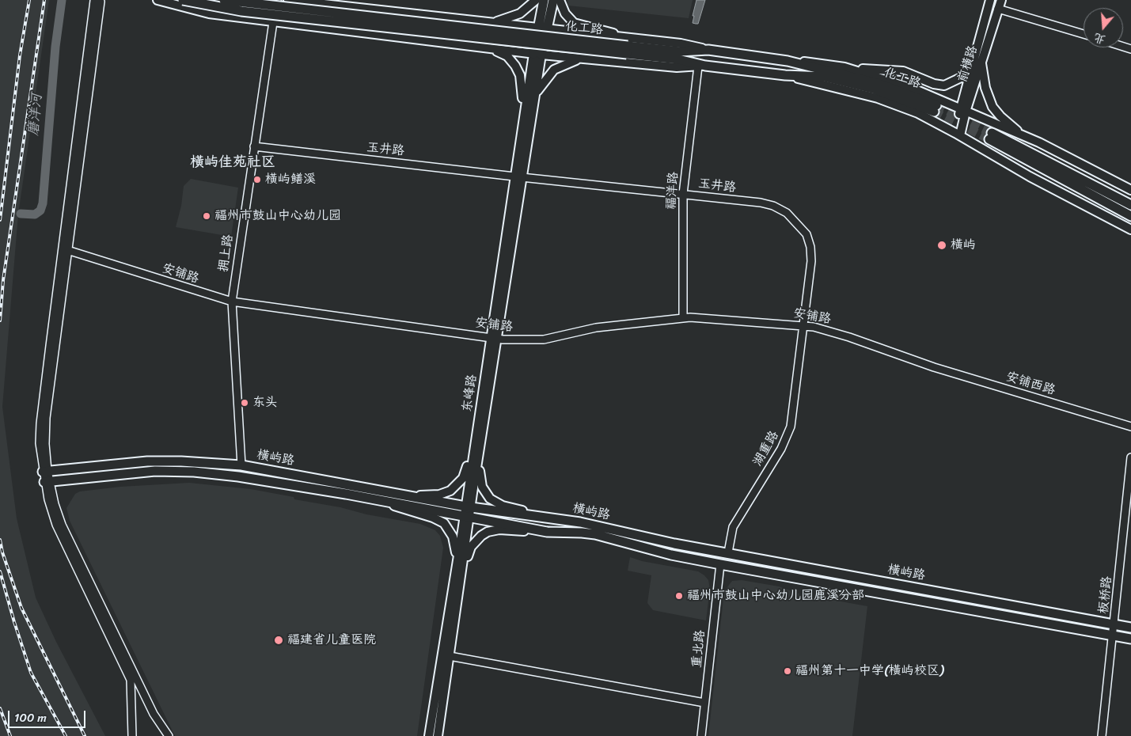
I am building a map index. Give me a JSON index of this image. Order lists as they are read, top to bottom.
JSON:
{
  "streets": {
    "main road": [
      "化工路",
      "前横路",
      "东峰路",
      "横屿路"
    ],
    "street": [
      "玉井路",
      "福洋路",
      "拥上路",
      "安铺路",
      "安铺西路",
      "湖重路",
      "板桥路",
      "重北路"
    ]
  },
  "crossings": [
    ["化工路", "前横路"],
    ["化工路", "福洋路"],
    ["玉井路", "福洋路"],
    ["玉井路", "拥上路"],
    ["玉井路", "安铺路"],
    ["玉井路", "东峰路"],
    ["玉井路", "湖重路"],
    ["福洋路", "安铺路"],
    ["拥上路", "安铺路"],
    ["拥上路", "横屿路"],
    ["安铺路", "安铺西路"],
    ["安铺路", "东峰路"],
    ["安铺路", "湖重路"],
    ["东峰路", "横屿路"],
    ["湖重路", "横屿路"],
    ["横屿路", "板桥路"],
    ["横屿路", "重北路"]
  ],
  "districts": ["横屿佳苑社区"],
  "water": ["磨洋河"],
  "places": [
    "横屿鳝溪",
    "福州市鼓山中心幼儿园",
    "横屿",
    "东头",
    "福州市鼓山中心幼儿园鹿溪分部",
    "福建省儿童医院",
    "福州第十一中学(横屿校区)"
  ],
  "scale_bar": "100 m",
  "north": "bottom"
}
